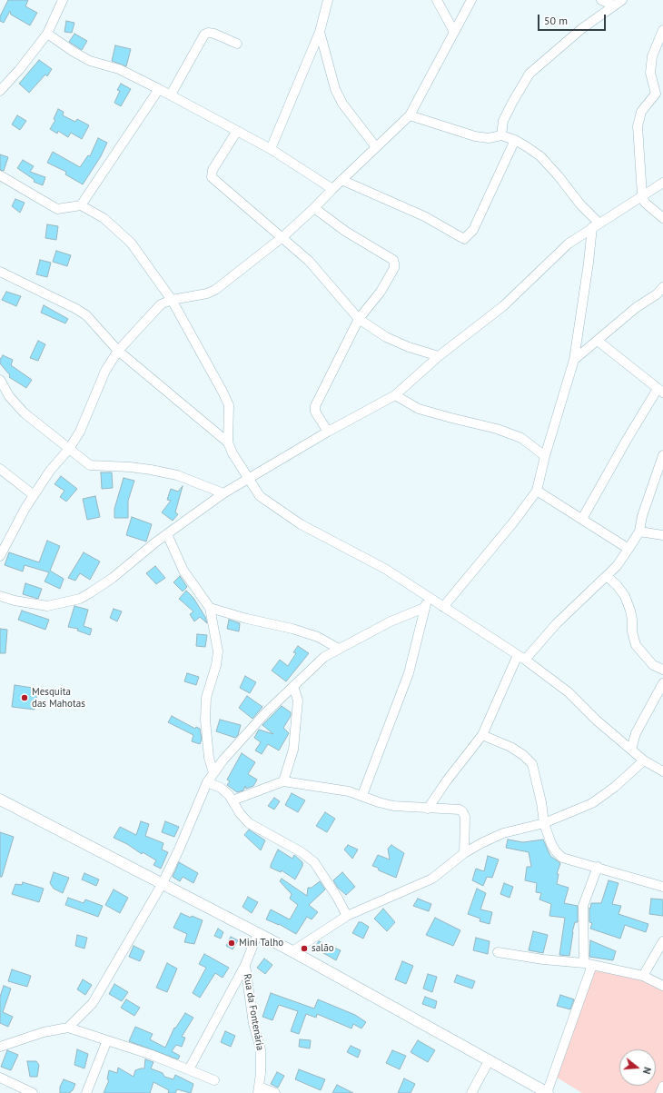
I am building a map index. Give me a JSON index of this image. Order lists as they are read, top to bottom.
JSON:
{
  "streets": {
    "street": ["Rua da Fontenária"]
  },
  "places": ["Mesquita das Mahotas", "Mini Talho", "salão"],
  "scale_bar": "50 m",
  "north": "right"
}
